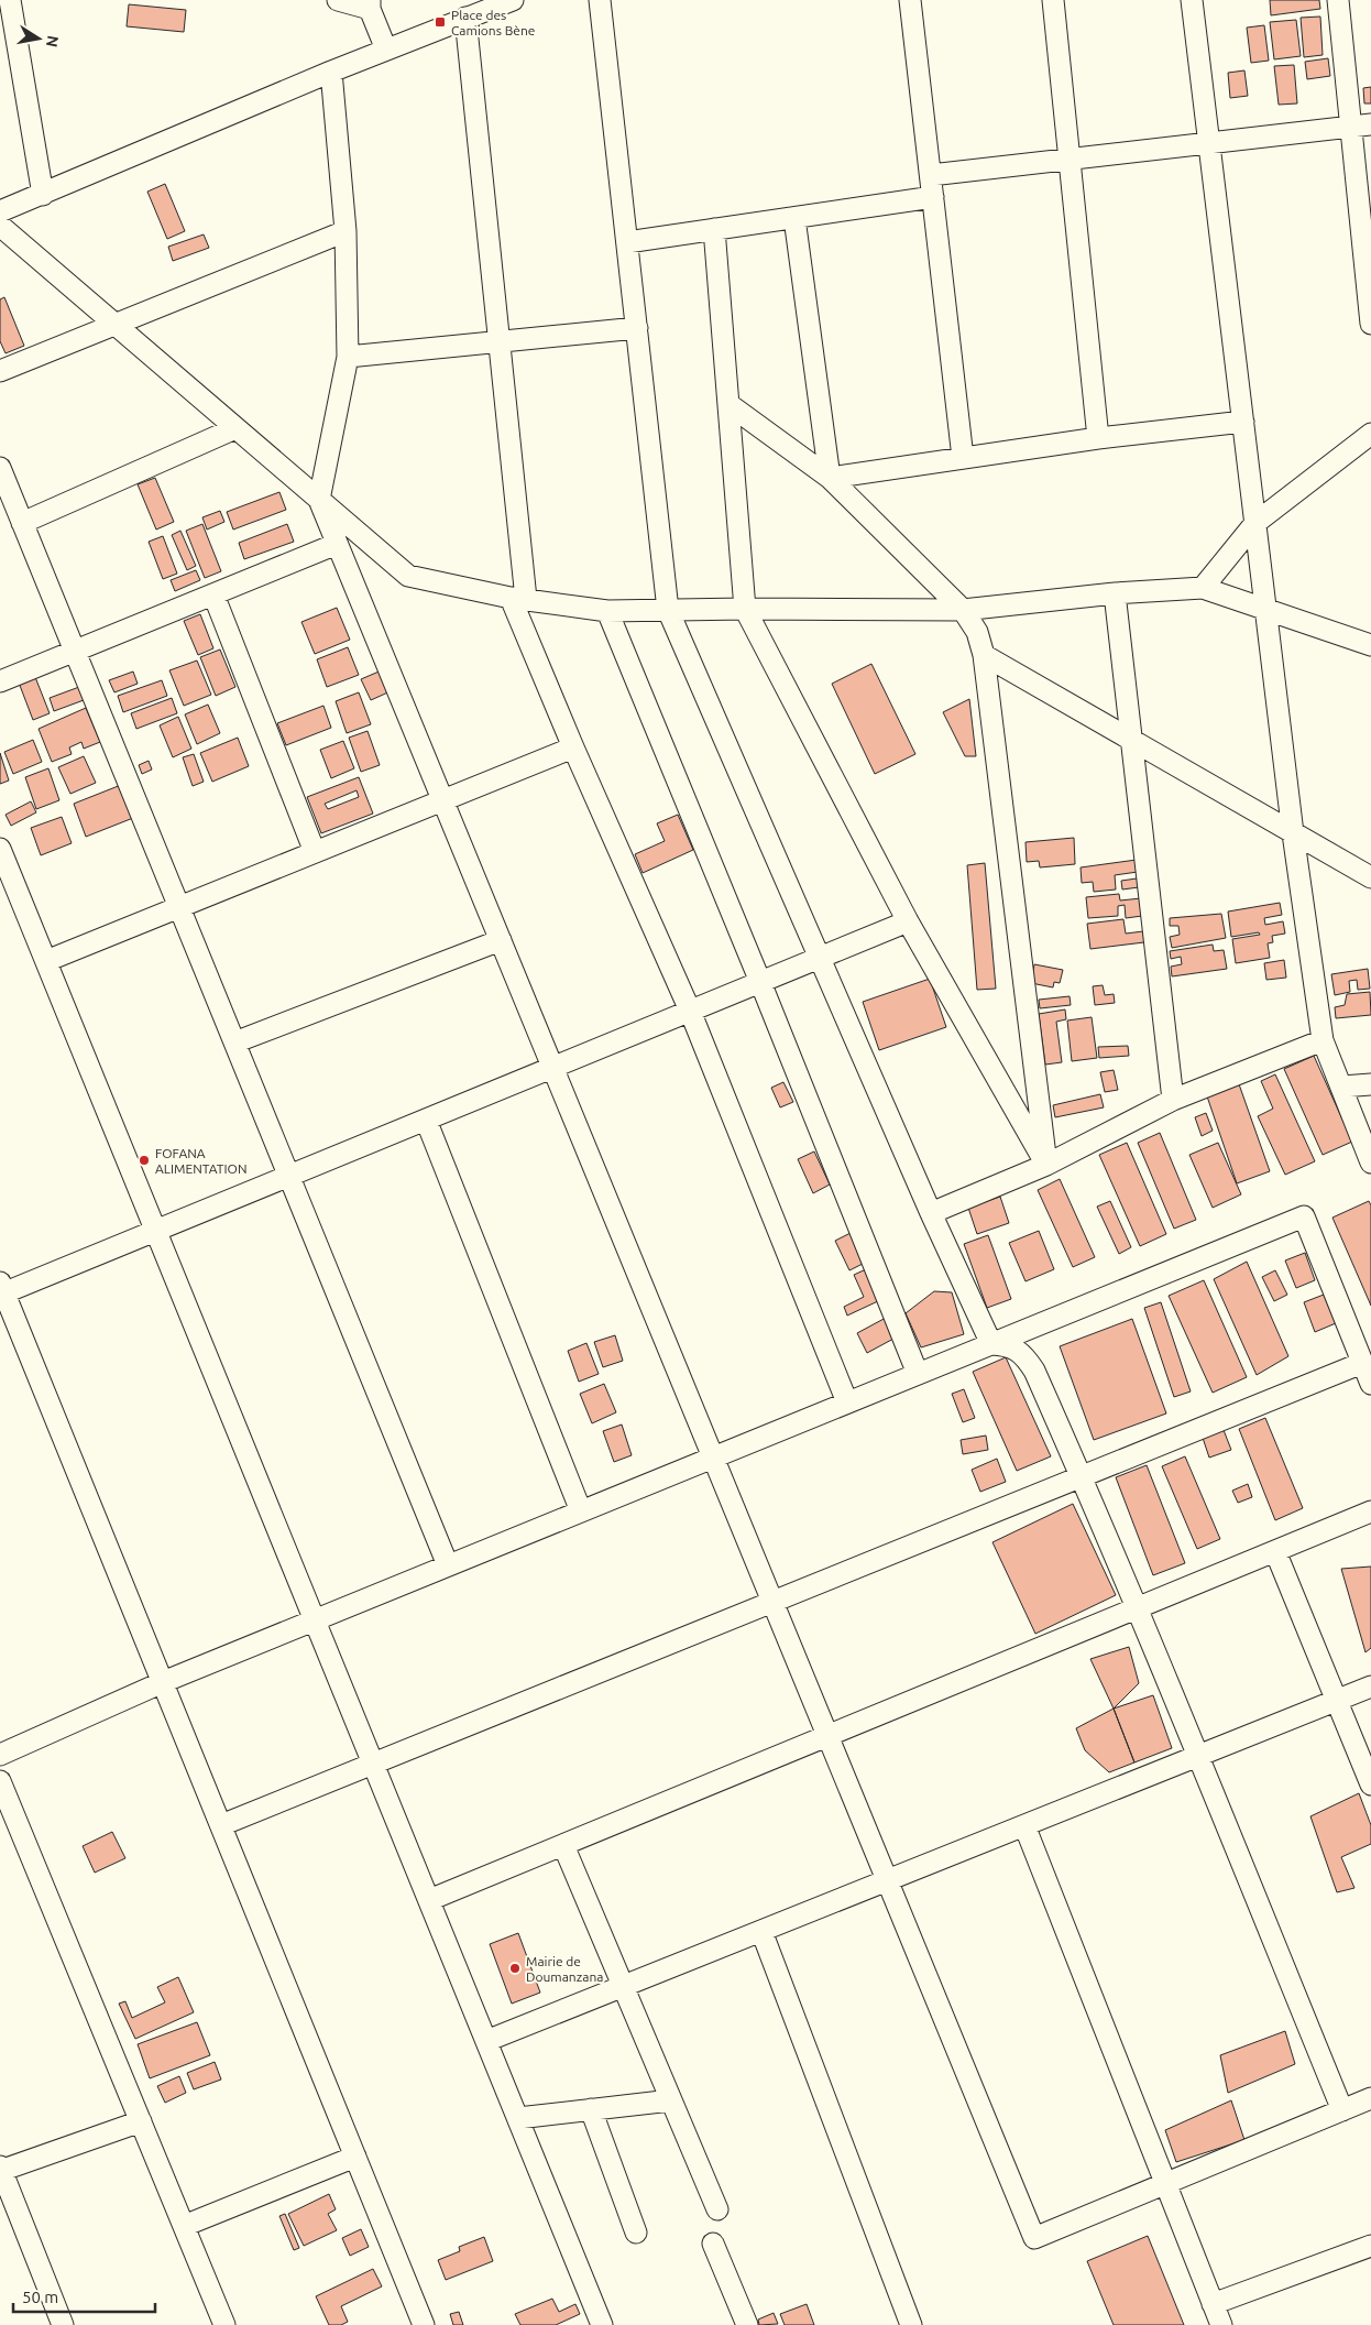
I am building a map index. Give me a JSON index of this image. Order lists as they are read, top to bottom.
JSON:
{
  "places": {
    "transit": ["Place des Camions Bène"],
    "other": ["FOFANA ALIMENTATION", "Mairie de Doumanzana"]
  },
  "scale_bar": "50 m",
  "north": "right"
}
